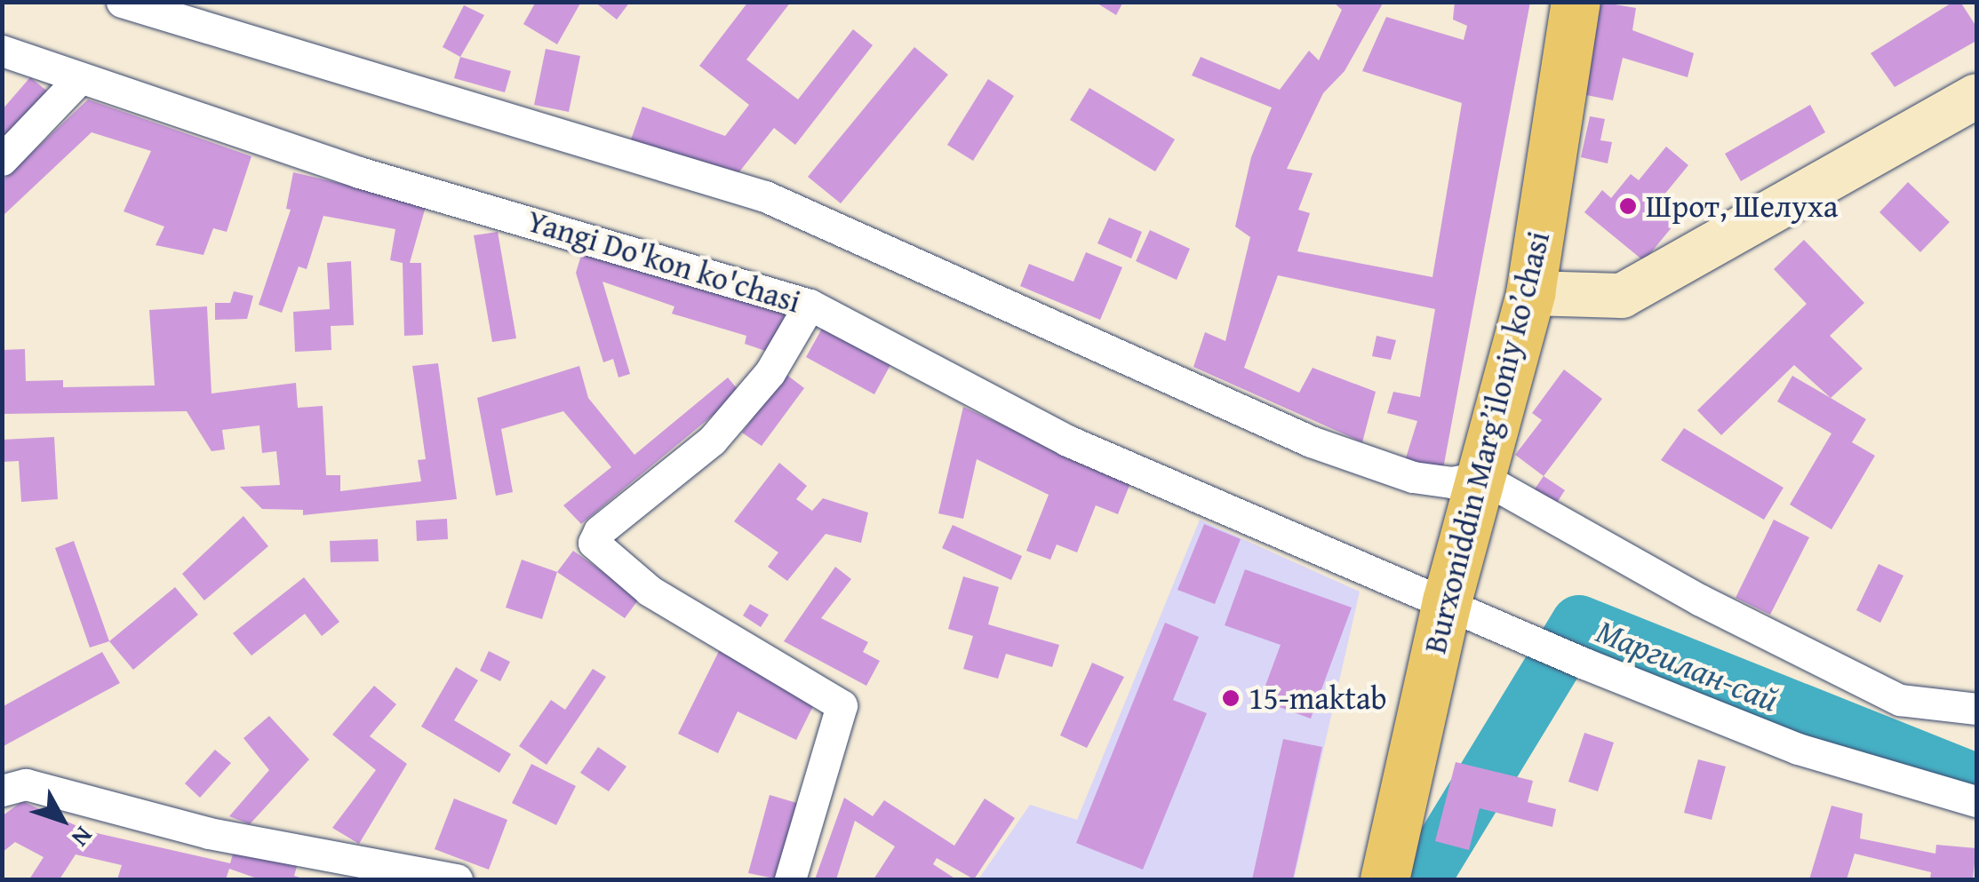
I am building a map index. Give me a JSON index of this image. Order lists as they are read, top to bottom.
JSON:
{
  "streets": {
    "main road": ["Burxoniddin Marg’iloniy ko’chasi"],
    "street": ["Yangi Do'kon ko'chasi"]
  },
  "crossings": [
    ["Yangi Do'kon ko'chasi", "Burxoniddin Marg’iloniy ko’chasi"]
  ],
  "water": ["Маргилан-сай"],
  "places": ["Шрот, Шелуха", "15-maktab"],
  "north": "bottom right"
}
